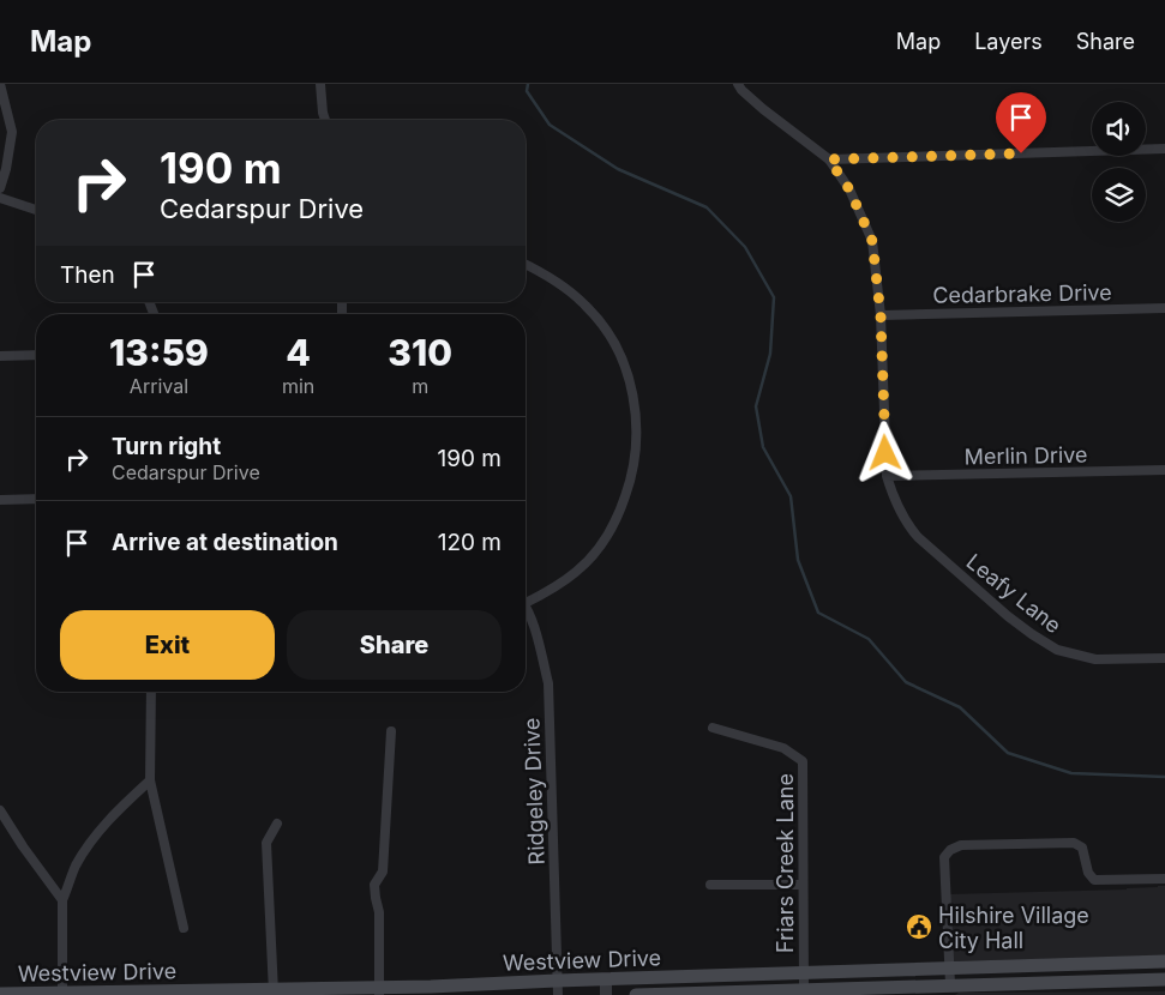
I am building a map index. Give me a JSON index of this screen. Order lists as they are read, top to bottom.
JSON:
{
  "streets": {
    "main road": ["Westview Drive"],
    "street": [
      "Cedarbrake Drive",
      "Merlin Drive",
      "Leafy Lane",
      "Ridgeley Drive",
      "Friars Creek Lane"
    ]
  },
  "crossings": [
    ["Cedarbrake Drive", "Leafy Lane"],
    ["Merlin Drive", "Leafy Lane"],
    ["Ridgeley Drive", "Westview Drive"],
    ["Friars Creek Lane", "Westview Drive"]
  ],
  "places": {
    "public building": ["Hilshire Village City Hall"]
  },
  "page": {
    "header": "Map",
    "nav": ["Map", "Layers", "Share"],
    "turn": ["190 m", "Cedarspur Drive"],
    "then": "Then",
    "eta": [
      "13:59",
      "Arrival",
      "4",
      "min",
      "310",
      "m"
    ],
    "list": [
      {
        "name": "Turn right",
        "note": "Cedarspur Drive",
        "value": "190 m"
      },
      {
        "name": "Arrive at destination",
        "value": "120 m"
      }
    ],
    "buttons": ["Exit", "Share"]
  }
}
